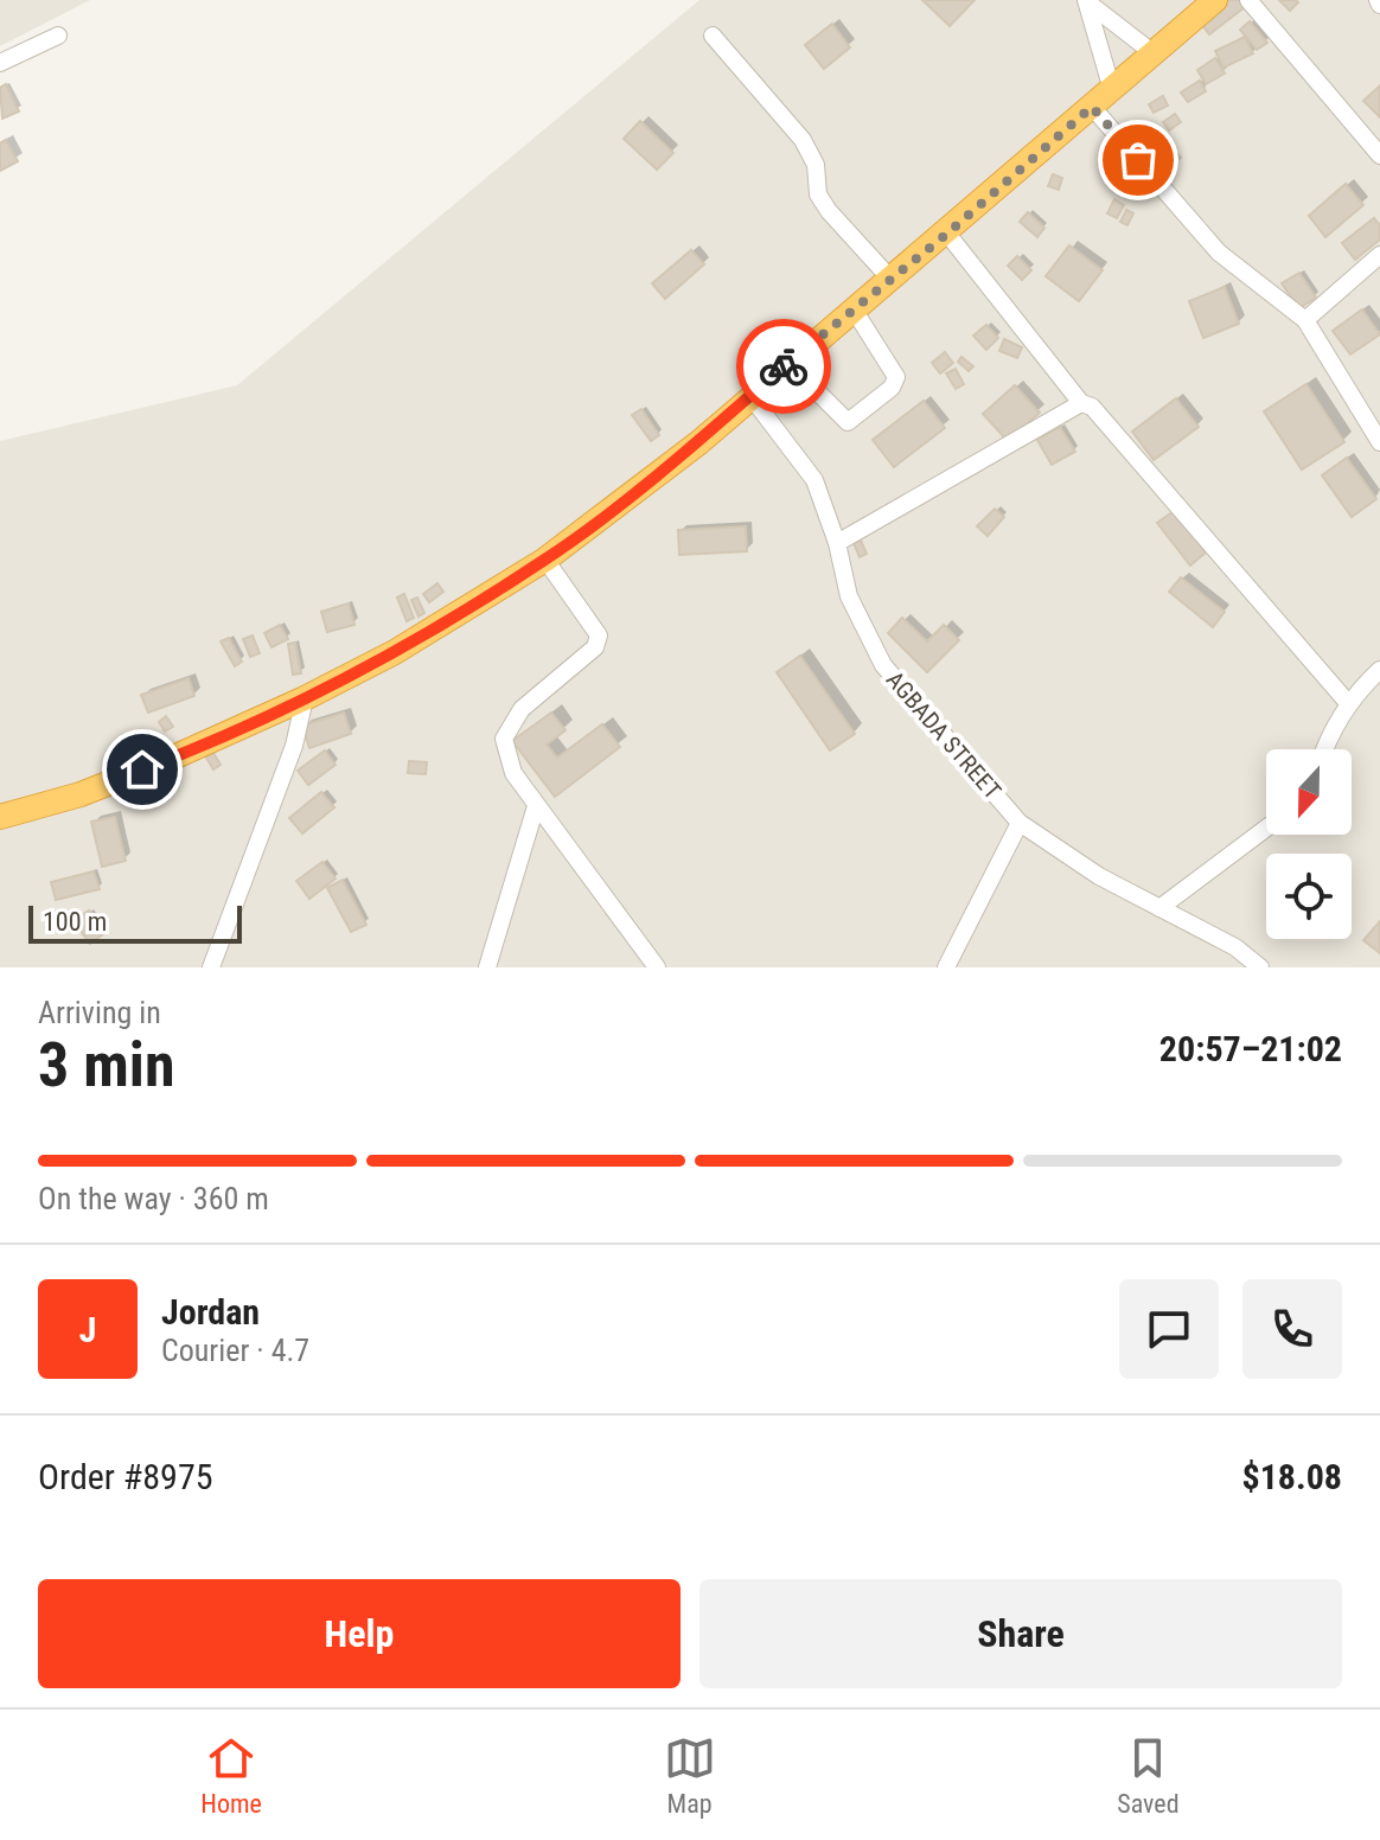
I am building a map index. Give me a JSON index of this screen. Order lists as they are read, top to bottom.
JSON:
{
  "streets": {
    "street": ["AGBADA STREET"]
  },
  "scale_bar": "100 m",
  "north": "bottom",
  "page": {
    "scale": "100 m",
    "heading": ["3 min", "Arriving in", "20:57–21:02"],
    "panel": [
      "Jordan",
      "Courier · 4.7",
      "Order #8975",
      "$18.08"
    ],
    "bar": "On the way · 360 m",
    "round": "J",
    "buttons": ["Help", "Share"],
    "tabs": ["Home", "Map", "Saved"]
  }
}
